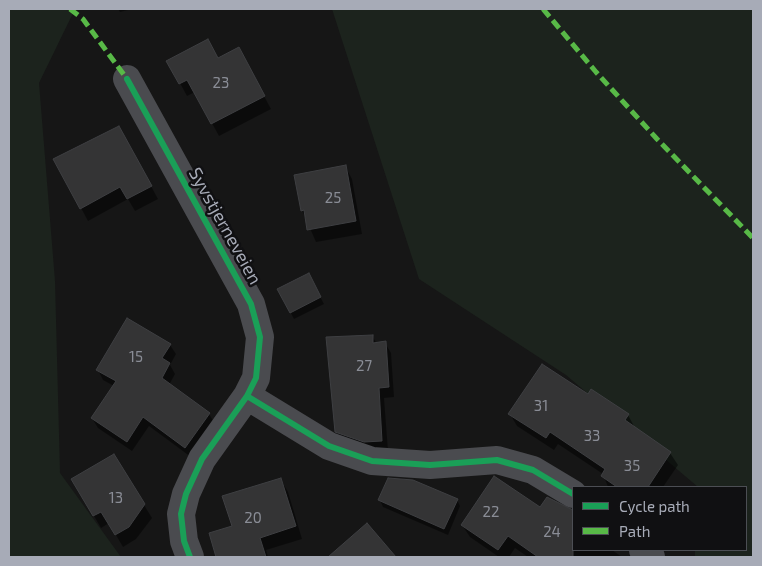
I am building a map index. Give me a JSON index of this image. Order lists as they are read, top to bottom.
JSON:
{
  "streets": {
    "street": ["Syvstjerneveien"]
  },
  "house_numbers": [
    "23",
    "25",
    "15",
    "27",
    "31",
    "33",
    "35",
    "13",
    "22",
    "20",
    "24"
  ],
  "legend": ["Cycle path", "Path"]
}
